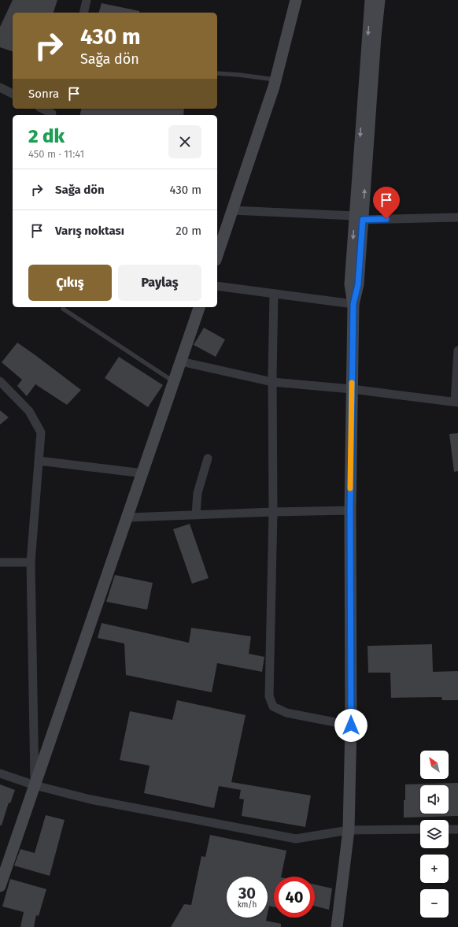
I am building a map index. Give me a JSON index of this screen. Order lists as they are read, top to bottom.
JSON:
{
  "north": "top left",
  "page": {
    "turn": ["430 m", "Sağa dön"],
    "then": "Sonra",
    "heading": ["2 dk", "450 m · 11:41"],
    "list": [
      {
        "name": "Sağa dön",
        "value": "430 m"
      },
      {
        "name": "Varış noktası",
        "value": "20 m"
      }
    ],
    "buttons": ["Çıkış", "Paylaş"],
    "map_buttons": ["+", "−"],
    "speed": "30 km/h",
    "limit": "40"
  }
}
